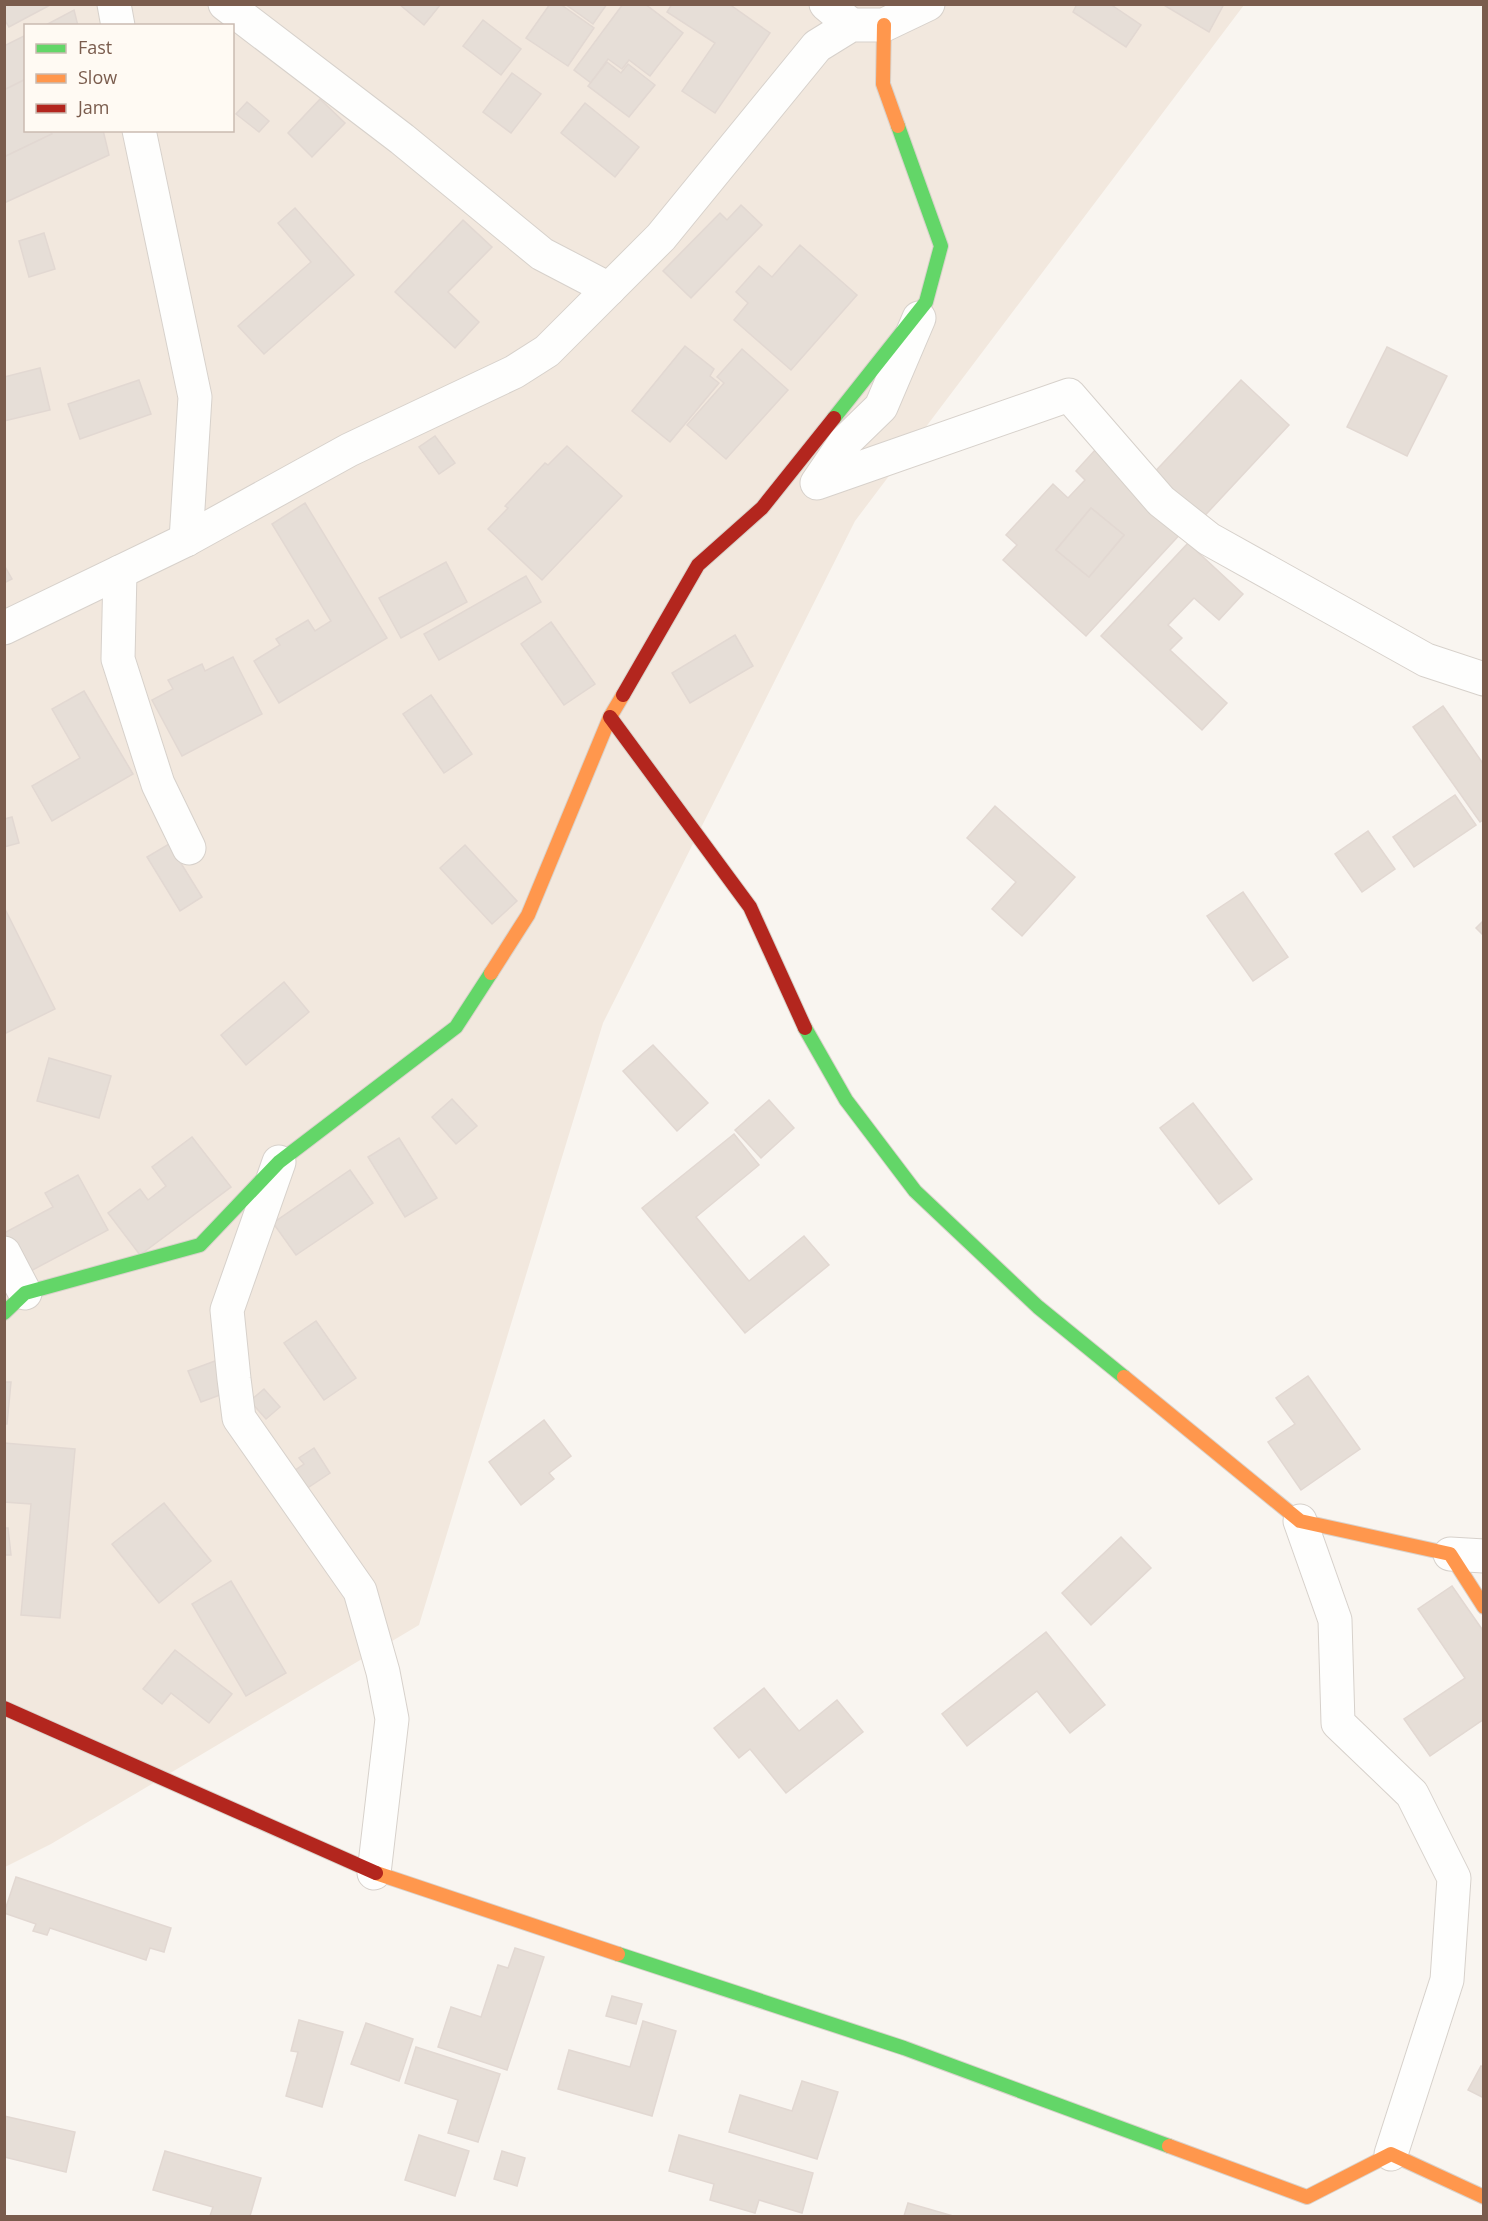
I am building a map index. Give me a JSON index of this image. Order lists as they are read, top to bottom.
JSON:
{
  "legend": ["Fast", "Slow", "Jam"]
}
